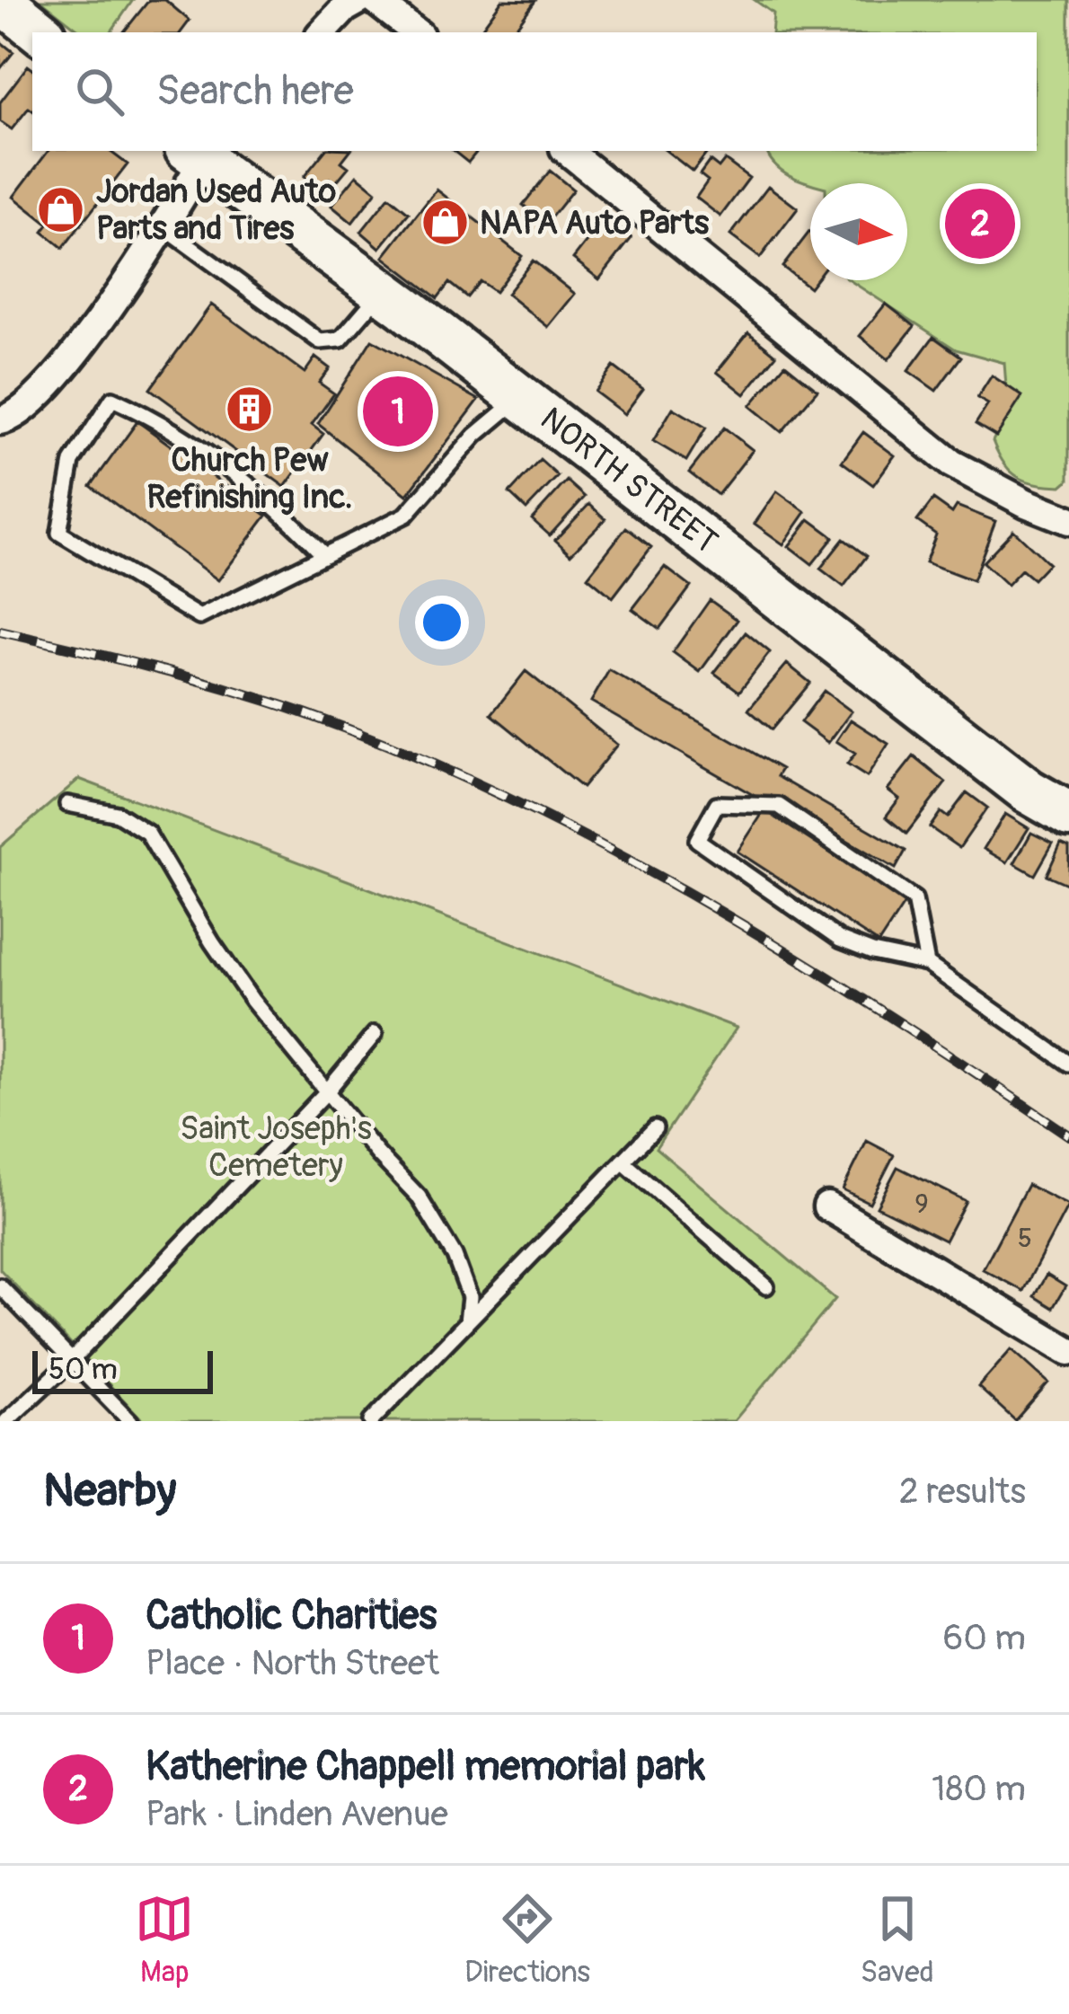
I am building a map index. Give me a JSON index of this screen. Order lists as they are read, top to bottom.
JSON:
{
  "streets": {
    "main road": ["NORTH STREET"]
  },
  "parks": ["Saint Joseph's Cemetery"],
  "places": {
    "shop": ["Jordan Used Auto Parts and Tires", "NAPA Auto Parts"],
    "building": ["Church Pew Refinishing Inc."]
  },
  "house_numbers": ["9", "5"],
  "scale_bar": "50 m",
  "north": "right",
  "page": {
    "search": "Search here",
    "pins": ["2", "1"],
    "scale": "50 m",
    "heading": ["Nearby", "2 results"],
    "list": [
      {
        "mark": "1",
        "name": "Catholic Charities",
        "note": "Place · North Street",
        "value": "60 m"
      },
      {
        "mark": "2",
        "name": "Katherine Chappell memorial park",
        "note": "Park · Linden Avenue",
        "value": "180 m"
      }
    ],
    "nav": ["Map", "Directions", "Saved"]
  }
}
